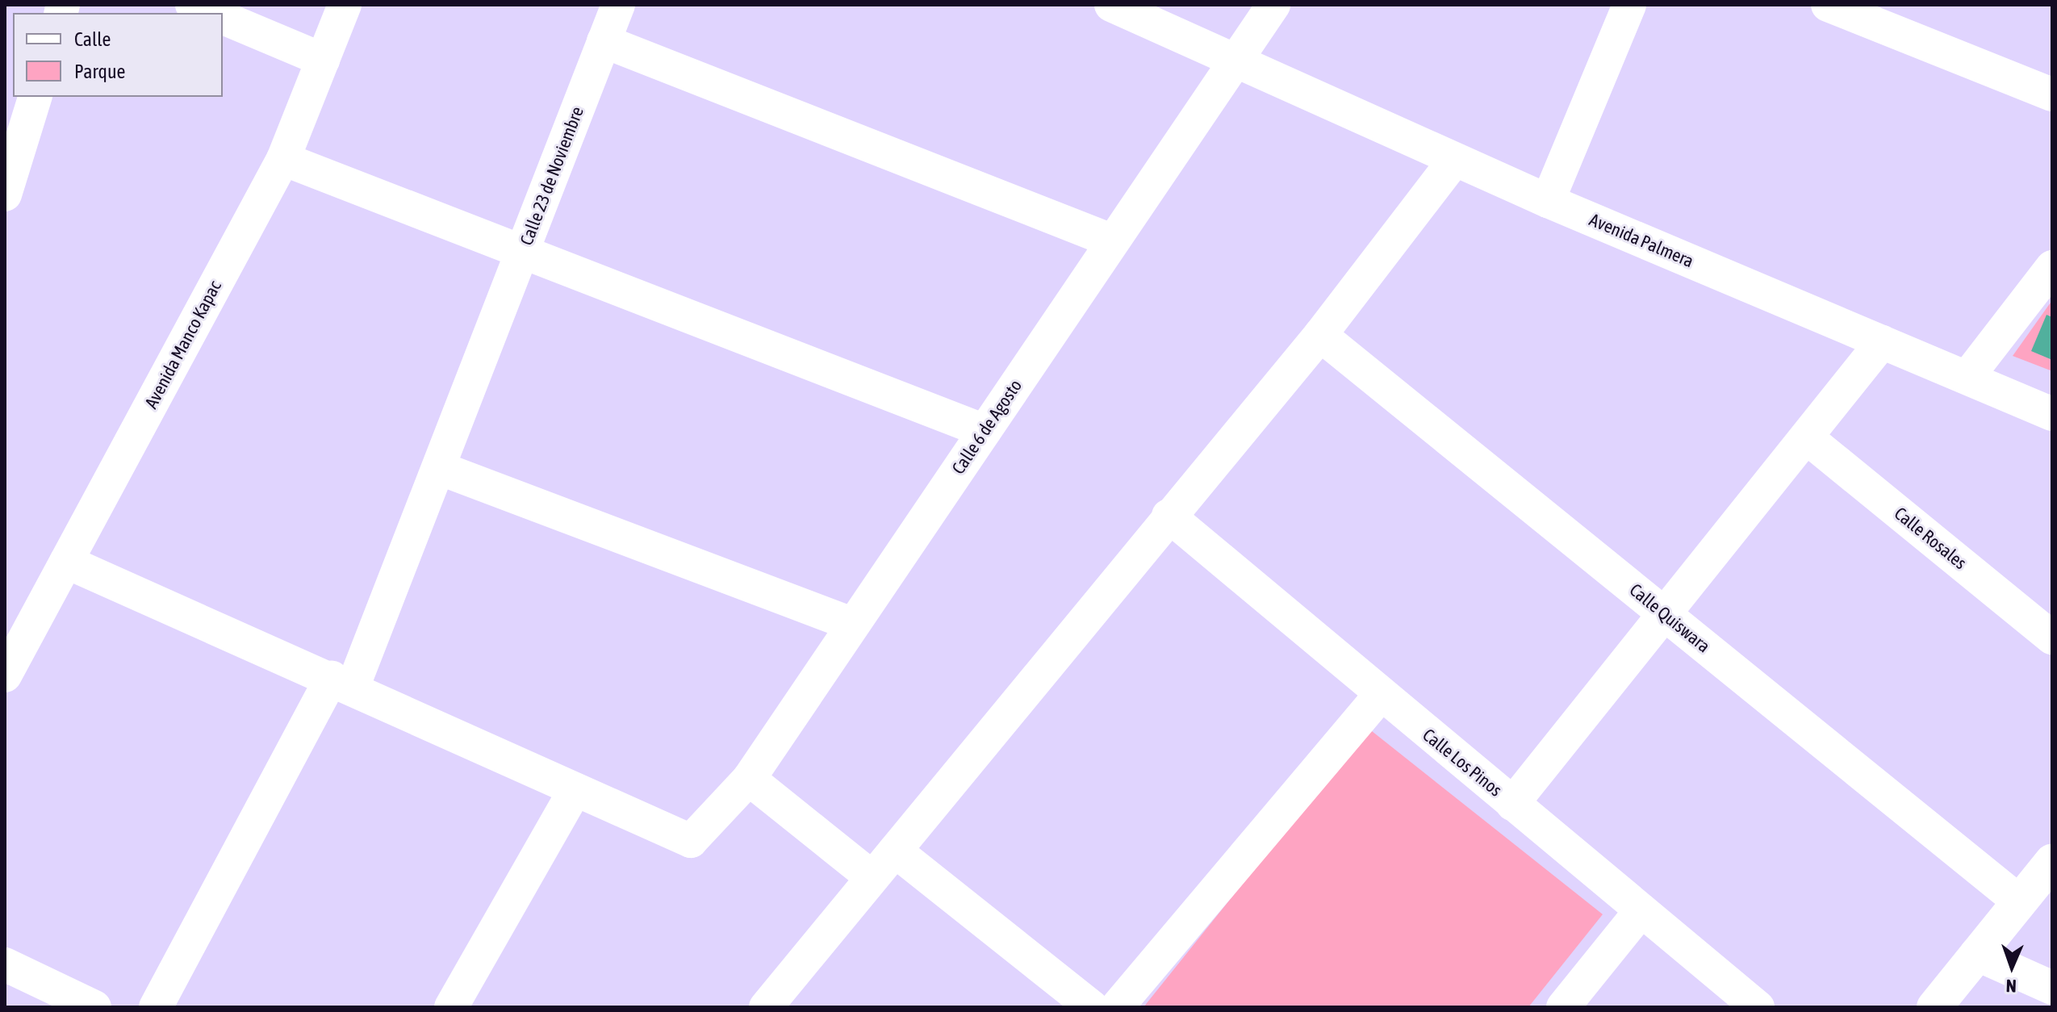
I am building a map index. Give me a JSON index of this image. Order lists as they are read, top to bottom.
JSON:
{
  "streets": {
    "street": [
      "Calle 23 de Noviembre",
      "Avenida Palmera",
      "Avenida Manco Kapac",
      "Calle 6 de Agosto",
      "Calle Rosales",
      "Calle Quiswara",
      "Calle Los Pinos"
    ]
  },
  "crossings": [
    ["Calle 23 de Noviembre", "Avenida Manco Kapac"],
    ["Avenida Palmera", "Calle 6 de Agosto"]
  ],
  "legend": ["Calle", "Parque"],
  "north": "bottom"
}
